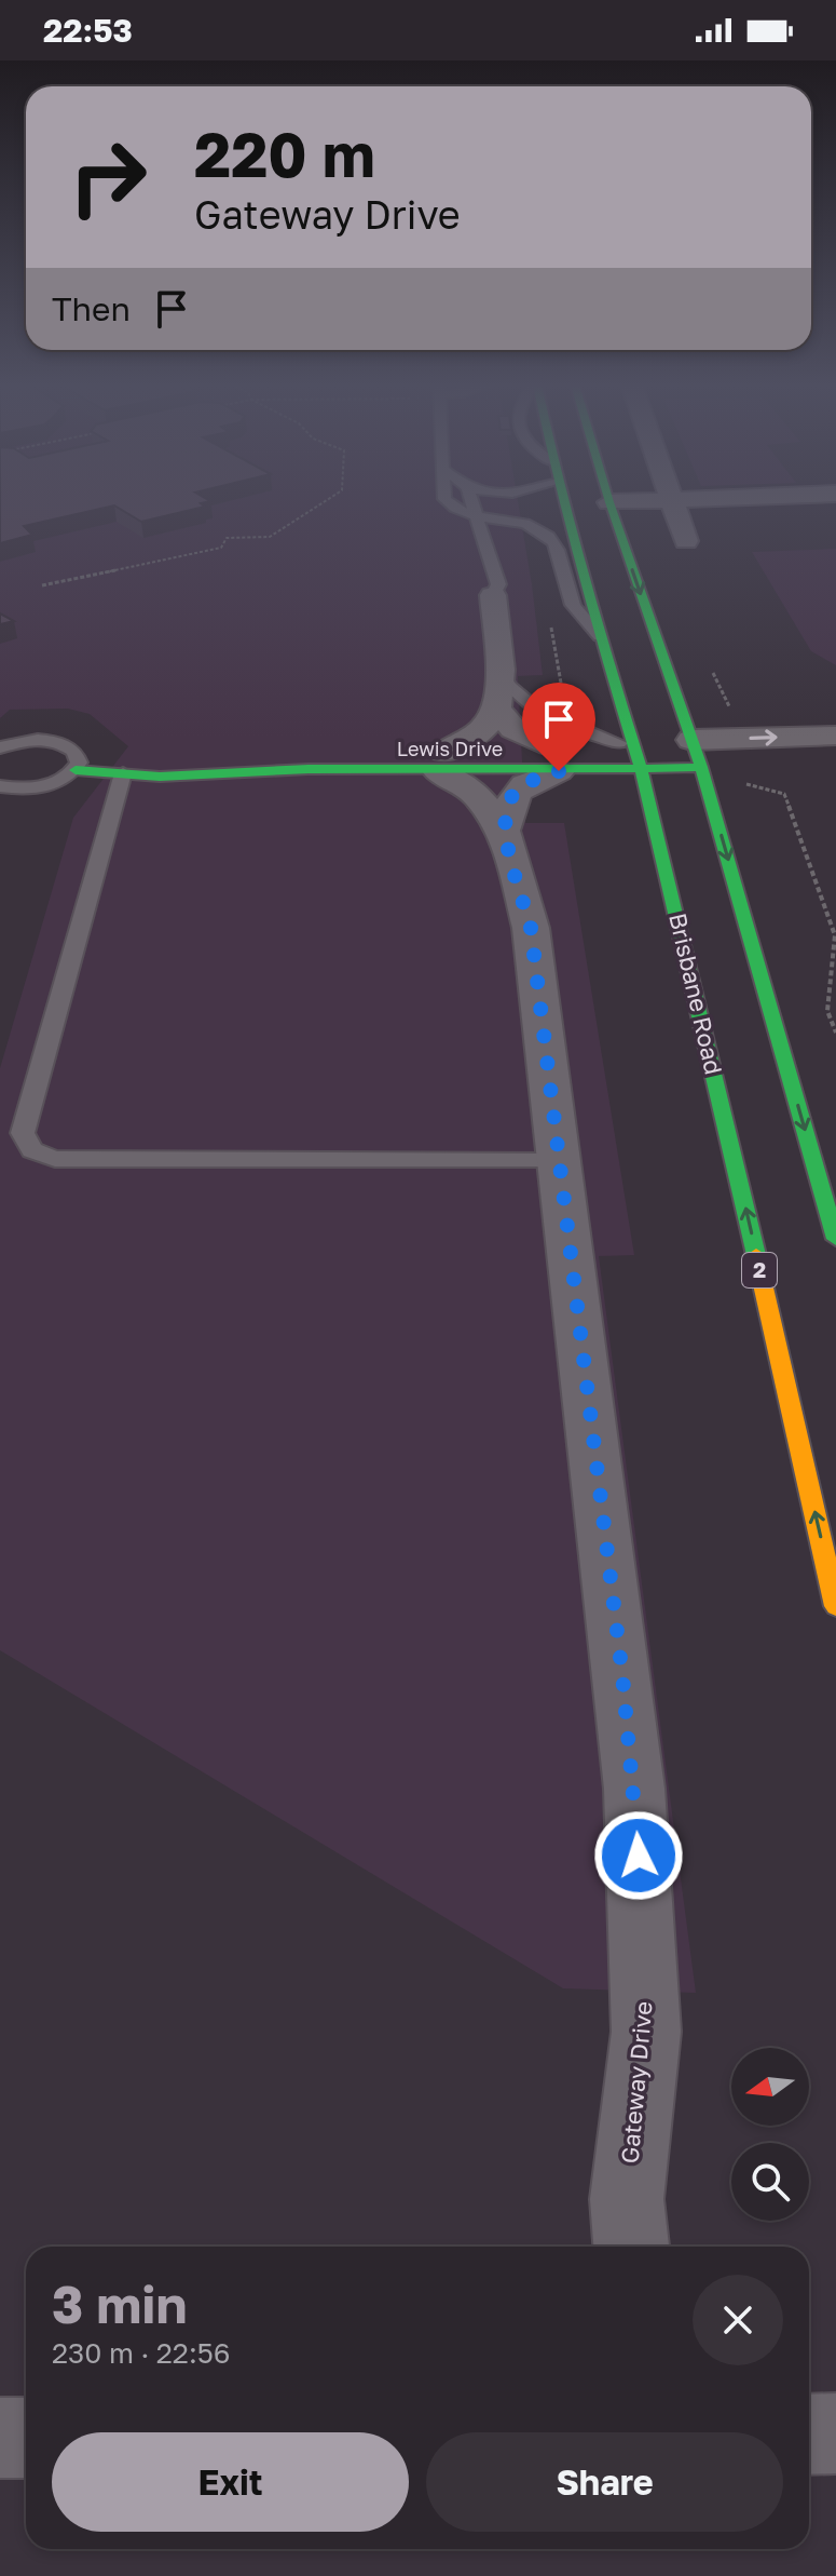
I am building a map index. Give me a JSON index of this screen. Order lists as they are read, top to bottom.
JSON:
{
  "streets": {
    "main road": ["Lewis Drive", "Brisbane Road", "2"],
    "street": ["Gateway Drive"]
  },
  "crossings": [
    ["Lewis Drive", "Brisbane Road"],
    ["Lewis Drive", "Gateway Drive"]
  ],
  "north": "left",
  "page": {
    "status": "22:53",
    "turn": ["220 m", "Gateway Drive"],
    "then": "Then",
    "heading": ["3 min", "230 m · 22:56"],
    "buttons": ["Exit", "Share"]
  }
}
